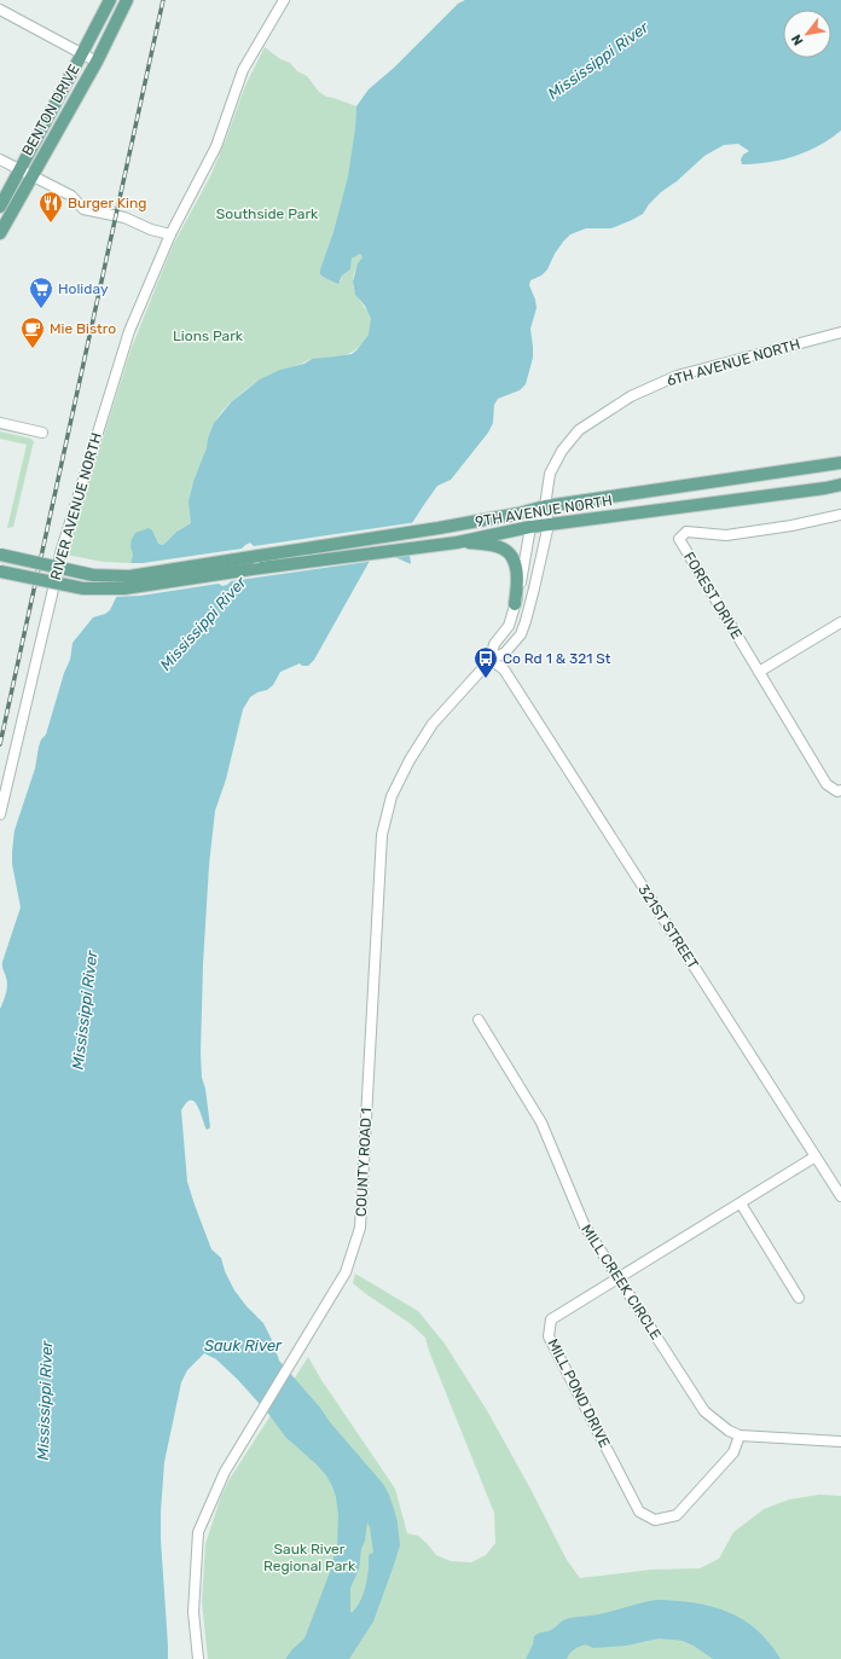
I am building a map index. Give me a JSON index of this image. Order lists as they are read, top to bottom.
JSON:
{
  "streets": {
    "main road": ["BENTON DRIVE", "9TH AVENUE NORTH"],
    "street": [
      "6TH AVENUE NORTH",
      "RIVER AVENUE NORTH",
      "FOREST DRIVE",
      "321ST STREET",
      "COUNTY ROAD 1",
      "MILL CREEK CIRCLE",
      "MILL POND DRIVE"
    ]
  },
  "crossings": [
    ["6TH AVENUE NORTH", "9TH AVENUE NORTH"],
    ["9TH AVENUE NORTH", "COUNTY ROAD 1"],
    ["321ST STREET", "COUNTY ROAD 1"],
    ["321ST STREET", "MILL POND DRIVE"],
    ["MILL CREEK CIRCLE", "MILL POND DRIVE"]
  ],
  "water": ["Mississippi River", "Sauk River"],
  "parks": ["Southside Park", "Lions Park", "Sauk River Regional Park"],
  "places": {
    "restaurant": ["Burger King"],
    "supermarket": ["Holiday"],
    "cafe": ["Mie Bistro"],
    "bus stop": ["Co Rd 1 & 321 St"]
  },
  "north": "bottom left"
}
